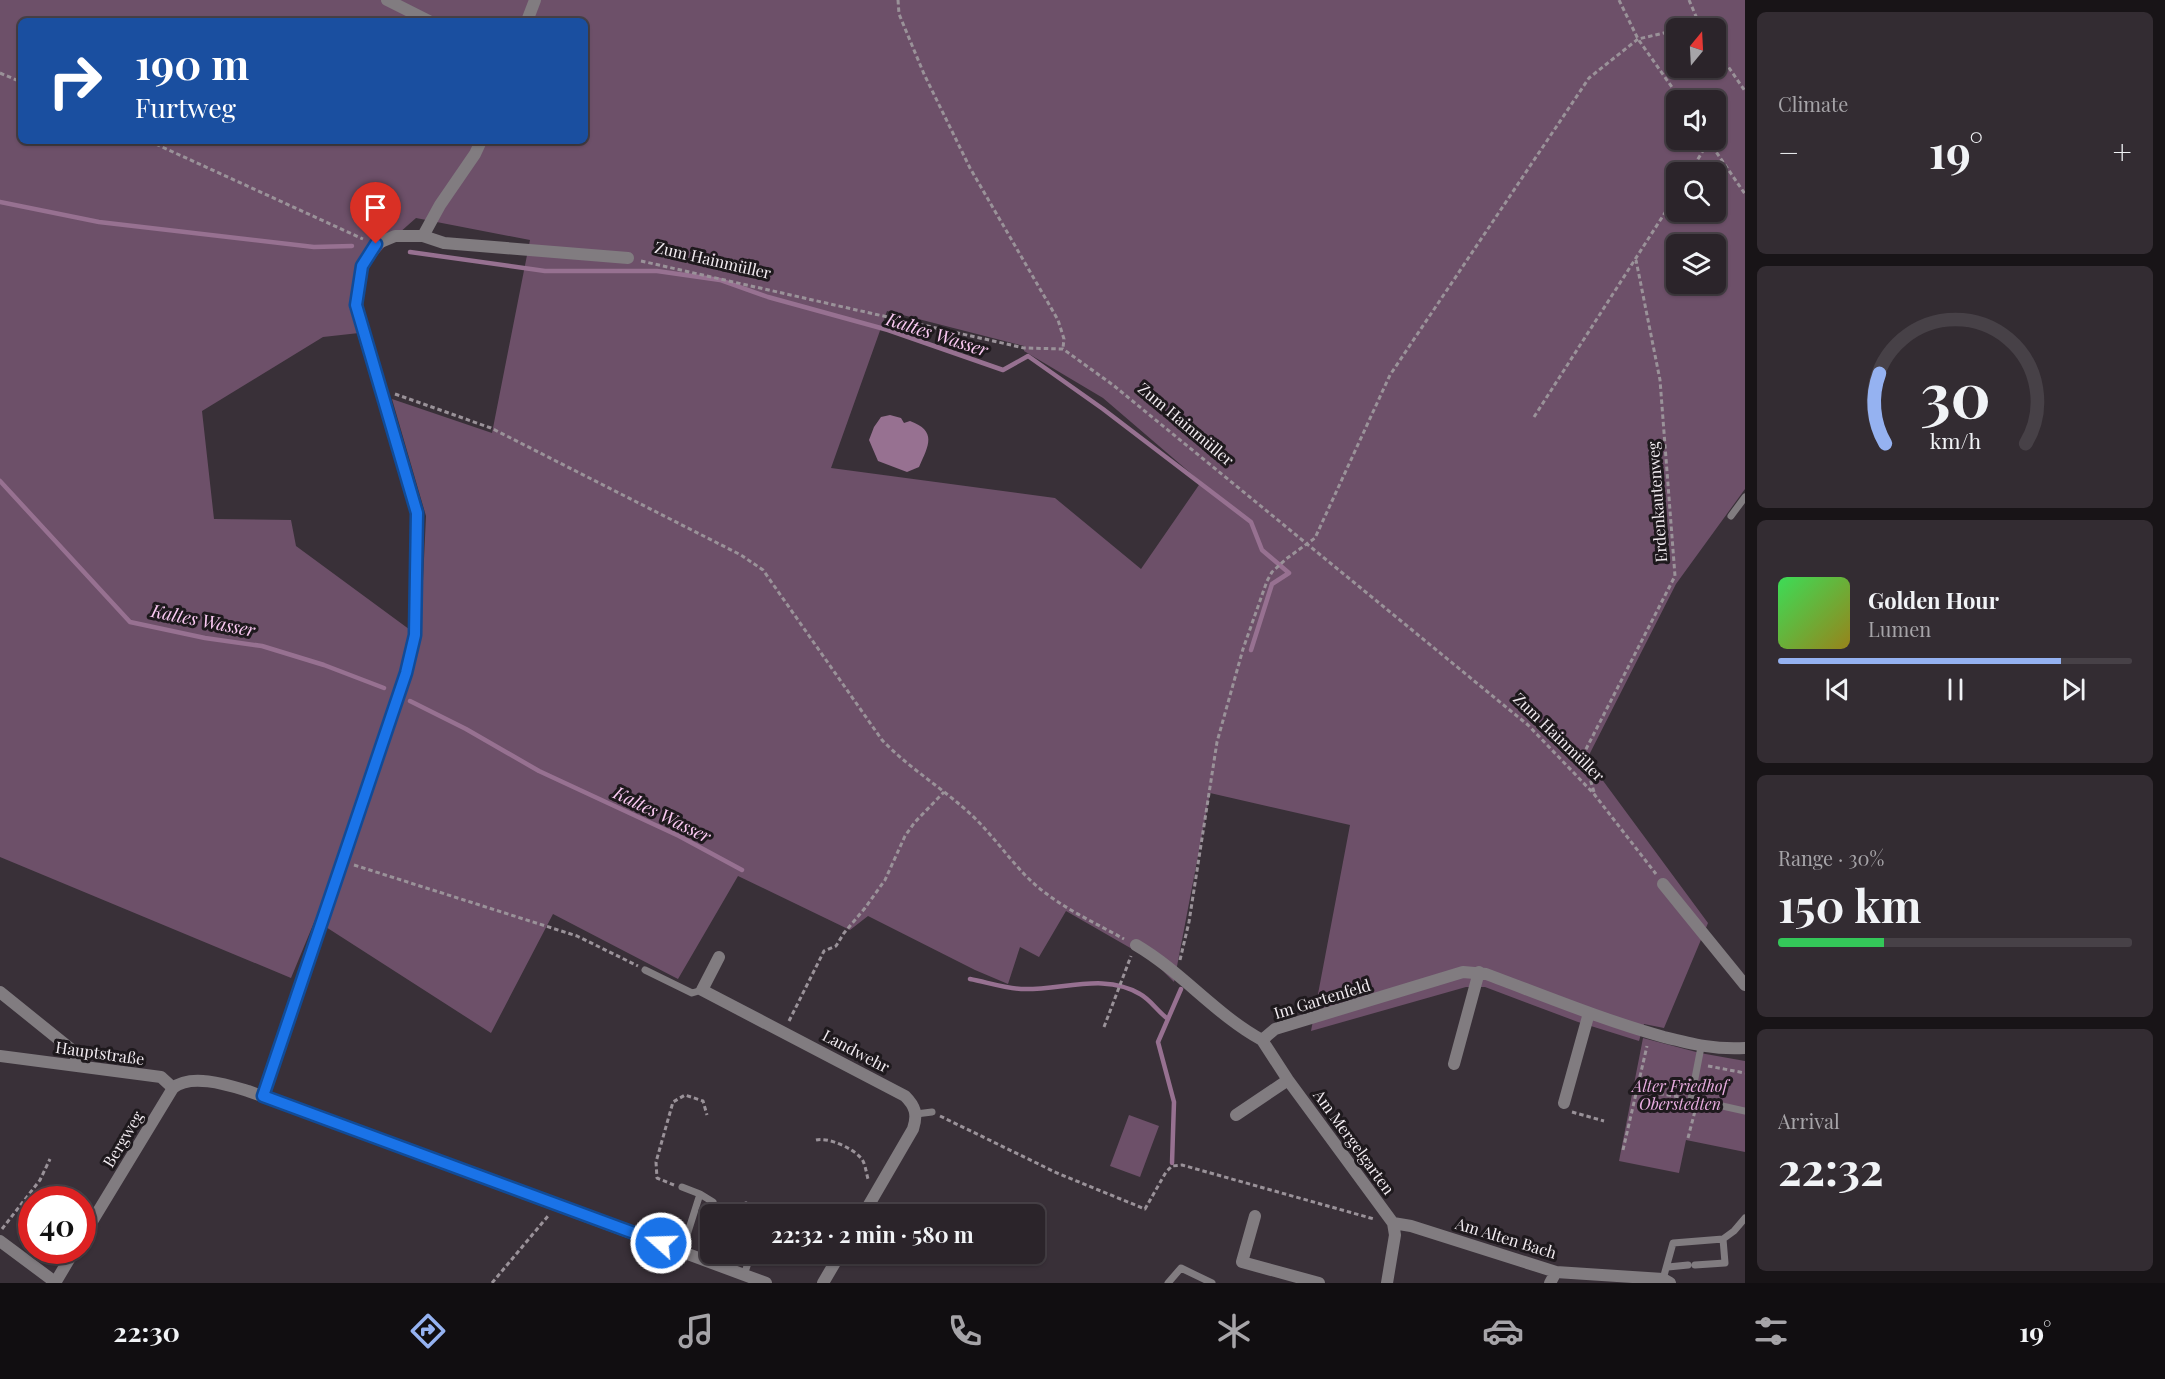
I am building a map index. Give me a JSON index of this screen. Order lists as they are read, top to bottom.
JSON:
{
  "streets": {
    "street": [
      "Im Gartenfeld",
      "Landwehr",
      "Hauptstraße",
      "Bergweg",
      "Am Mergelgarten",
      "Am Alten Bach"
    ],
    "path": ["Zum Hainmüller", "Erdenkautenweg"]
  },
  "crossings": [
    ["Zum Hainmüller", "Erdenkautenweg"],
    ["Im Gartenfeld", "Am Mergelgarten"],
    ["Hauptstraße", "Bergweg"],
    ["Am Mergelgarten", "Am Alten Bach"]
  ],
  "water": ["Kaltes Wasser"],
  "parks": ["Alter Friedhof Oberstedten"],
  "north": "top",
  "page": {
    "tile": [
      "Climate",
      ["Range · 30%", "150 km"],
      ["Arrival", "22:32"]
    ],
    "turn": ["190 m", "Furtweg"],
    "heat": ["−", "19°", "+"],
    "song": ["Golden Hour", "Lumen"],
    "limit": "40",
    "trip": "22:32 · 2 min · 580 m",
    "tabs": ["22:30", "19°"],
    "gauge": ["30", "km/h"]
  }
}
